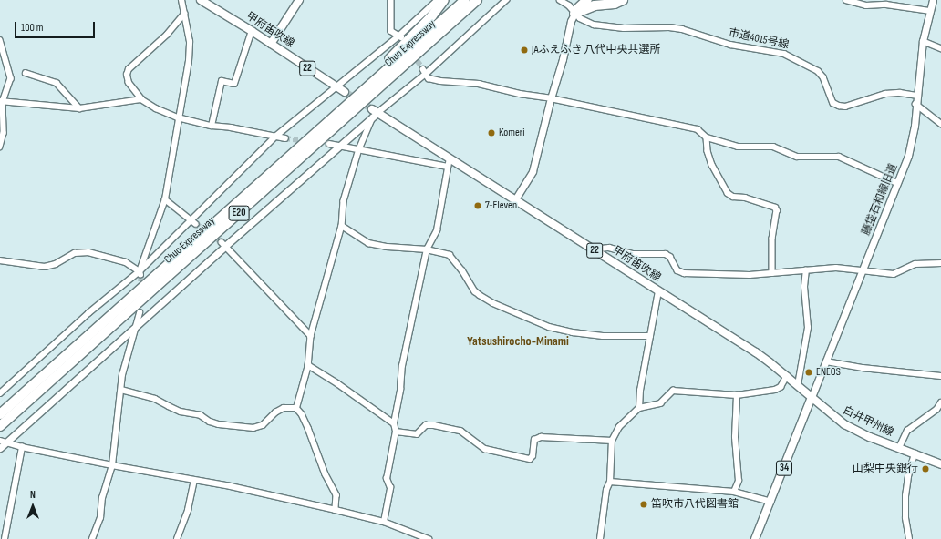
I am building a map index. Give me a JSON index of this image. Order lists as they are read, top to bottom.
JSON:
{
  "streets": {
    "highway": ["Chuo Expressway", "E20"],
    "main road": [
      "甲府笛吹線",
      "22",
      "白井甲州線",
      "34"
    ],
    "street": ["市道4015号線", "藤垈石和線旧道"]
  },
  "crossings": [
    ["甲府笛吹線", "藤垈石和線旧道"],
    ["甲府笛吹線", "白井甲州線"],
    ["甲府笛吹線", "34"],
    ["市道4015号線", "藤垈石和線旧道"],
    ["藤垈石和線旧道", "白井甲州線"],
    ["藤垈石和線旧道", "34"],
    ["白井甲州線", "34"]
  ],
  "districts": ["Yatsushirocho-Minami"],
  "places": [
    "JAふえふき 八代中央共選所",
    "Komeri",
    "7-Eleven",
    "ENEOS",
    "山梨中央銀行",
    "笛吹市八代図書館"
  ],
  "scale_bar": "100 m",
  "north": "top"
}
